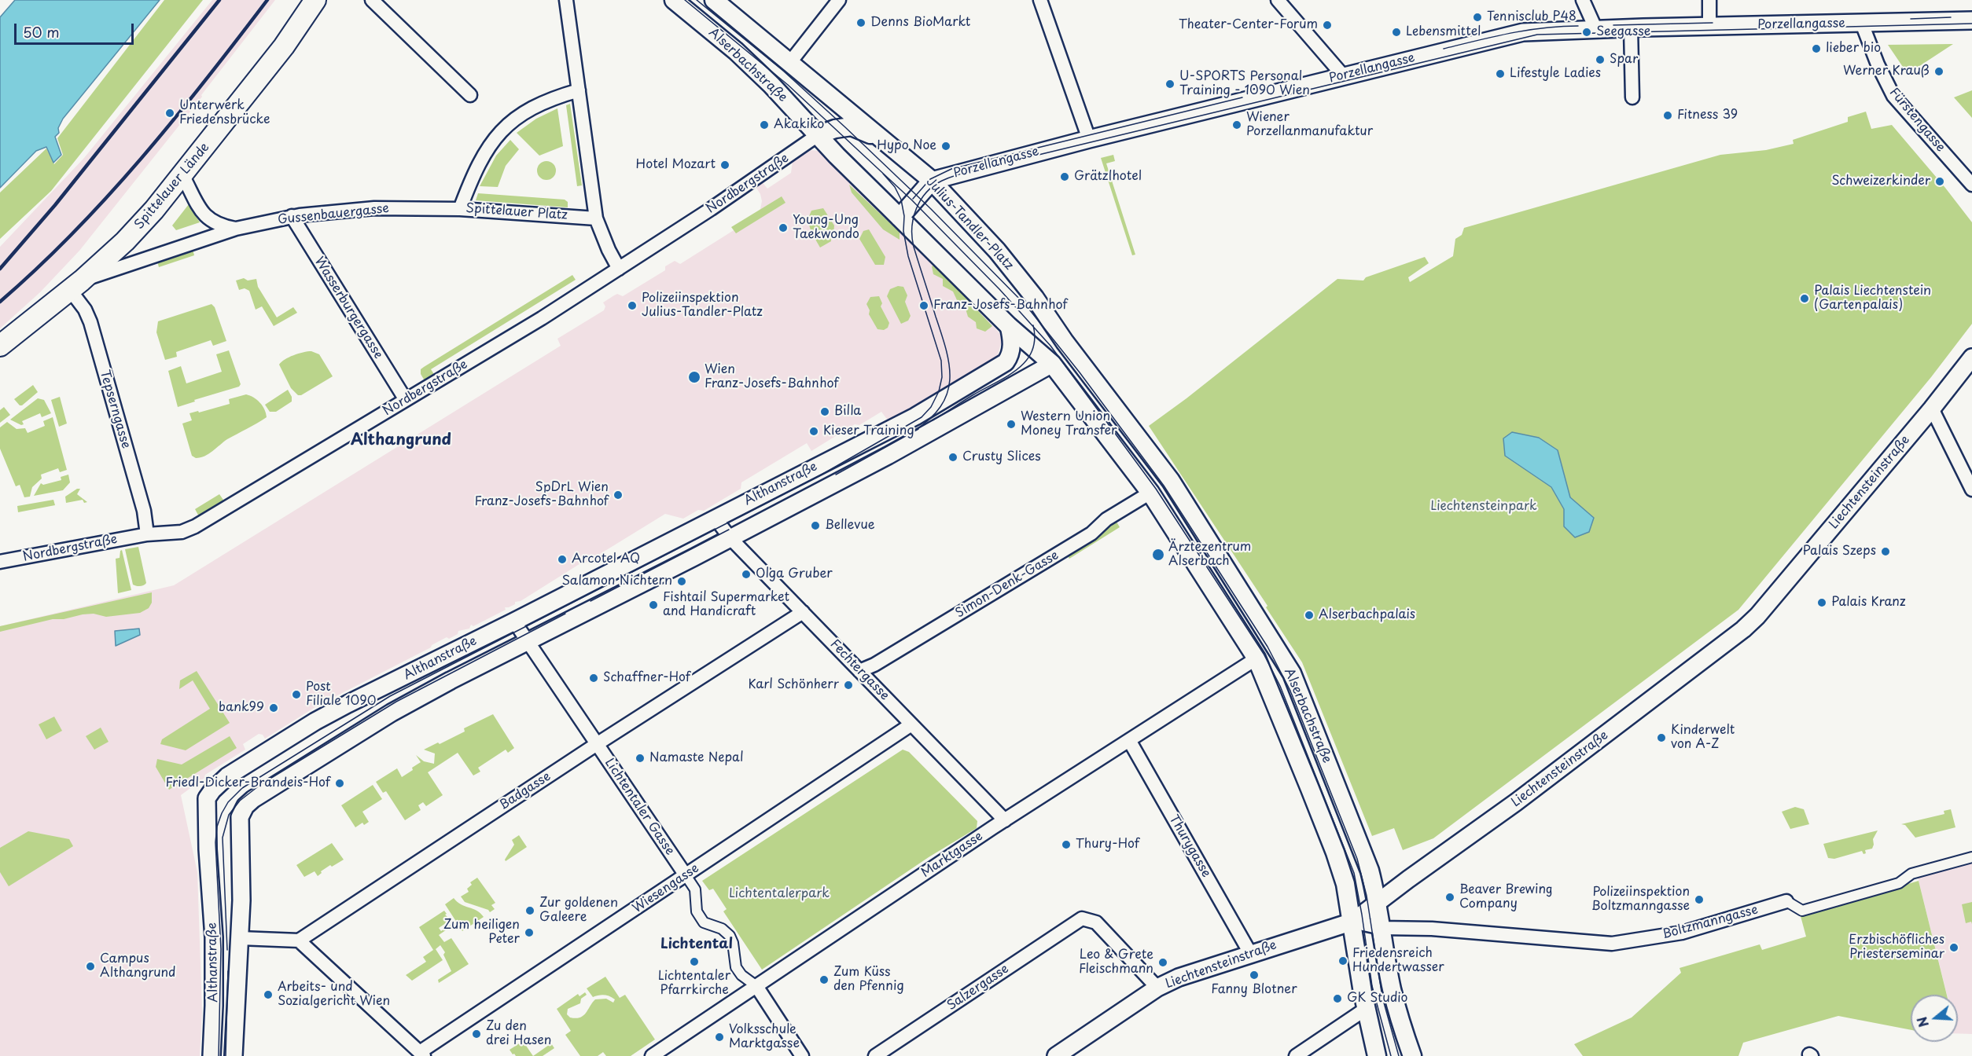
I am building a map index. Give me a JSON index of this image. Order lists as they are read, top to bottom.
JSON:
{
  "streets": {
    "main road": ["Alserbachstraße", "Spittelauer Lände", "Julius-Tandler-Platz"],
    "street": [
      "Porzellangasse",
      "Fürstengasse",
      "Nordbergstraße",
      "Spittelauer Platz",
      "Gussenbauergasse",
      "Wasserburgergasse",
      "Tepserngasse",
      "Liechtensteinstraße",
      "Althanstraße",
      "Simon-Denk-Gasse",
      "Fechtergasse",
      "Badgasse",
      "Lichtentaler Gasse",
      "Thurygasse",
      "Marktgasse",
      "Wiesengasse",
      "Boltzmanngasse",
      "Salzergasse"
    ]
  },
  "crossings": [
    ["Porzellangasse", "Fürstengasse"],
    ["Porzellangasse", "Julius-Tandler-Platz"],
    ["Alserbachstraße", "Nordbergstraße"],
    ["Alserbachstraße", "Julius-Tandler-Platz"],
    ["Alserbachstraße", "Liechtensteinstraße"],
    ["Alserbachstraße", "Althanstraße"],
    ["Alserbachstraße", "Simon-Denk-Gasse"],
    ["Alserbachstraße", "Marktgasse"],
    ["Alserbachstraße", "Boltzmanngasse"],
    ["Nordbergstraße", "Wasserburgergasse"],
    ["Nordbergstraße", "Tepserngasse"],
    ["Spittelauer Lände", "Gussenbauergasse"],
    ["Spittelauer Lände", "Tepserngasse"],
    ["Spittelauer Platz", "Gussenbauergasse"],
    ["Gussenbauergasse", "Wasserburgergasse"],
    ["Gussenbauergasse", "Tepserngasse"],
    ["Liechtensteinstraße", "Thurygasse"],
    ["Liechtensteinstraße", "Boltzmanngasse"],
    ["Liechtensteinstraße", "Salzergasse"],
    ["Althanstraße", "Fechtergasse"],
    ["Althanstraße", "Lichtentaler Gasse"],
    ["Simon-Denk-Gasse", "Fechtergasse"],
    ["Fechtergasse", "Badgasse"],
    ["Fechtergasse", "Marktgasse"],
    ["Fechtergasse", "Wiesengasse"],
    ["Badgasse", "Lichtentaler Gasse"],
    ["Lichtentaler Gasse", "Marktgasse"],
    ["Lichtentaler Gasse", "Wiesengasse"],
    ["Thurygasse", "Marktgasse"]
  ],
  "districts": ["Althangrund", "Lichtental"],
  "parks": ["Liechtensteinpark", "Lichtentalerpark"],
  "places": [
    "Tennisclub P48",
    "Denns BioMarkt",
    "Theater-Center-Forum",
    "Lebensmittel",
    "Seegasse",
    "lieber bio",
    "Spar",
    "Werner Krauß",
    "Lifestyle Ladies",
    "U-SPORTS Personal Training - 1090 Wien",
    "Unterwerk Friedensbrücke",
    "Fitness 39",
    "Akakiko",
    "Wiener Porzellanmanufaktur",
    "Hypo Noe",
    "Hotel Mozart",
    "Grätzlhotel",
    "Schweizerkinder",
    "Young-Ung Taekwondo",
    "Palais Liechtenstein (Gartenpalais)",
    "Polizeiinspektion Julius-Tandler-Platz",
    "Franz-Josefs-Bahnhof",
    "Wien Franz-Josefs-Bahnhof",
    "Billa",
    "Western Union Money Transfer",
    "Kieser Training",
    "Crusty Slices",
    "SpDrL Wien Franz-Josefs-Bahnhof",
    "Bellevue",
    "Palais Szeps",
    "Ärztezentrum Alserbach",
    "Arcotel AQ",
    "Olga Gruber",
    "Salamon Nichtern",
    "Palais Kranz",
    "Fishtail Supermarket and Handicraft",
    "Alserbachpalais",
    "Schaffner-Hof",
    "Karl Schönherr",
    "Post Filiale 1090",
    "bank99",
    "Kinderwelt von A-Z",
    "Namaste Nepal",
    "Friedl-Dicker-Brandeis-Hof",
    "Thury-Hof",
    "Beaver Brewing Company",
    "Polizeiinspektion Boltzmanngasse",
    "Zur goldenen Galeere",
    "Zum heiligen Peter",
    "Erzbischöfliches Priesterseminar",
    "Friedensreich Hundertwasser",
    "Lichtentaler Pfarrkirche",
    "Leo & Grete Fleischmann",
    "Campus Althangrund",
    "Fanny Blotner",
    "Zum Küss den Pfennig",
    "Arbeits- und Sozialgericht Wien",
    "GK Studio",
    "Zu den drei Hasen",
    "Volksschule Marktgasse"
  ],
  "scale_bar": "50 m",
  "north": "left"
}
